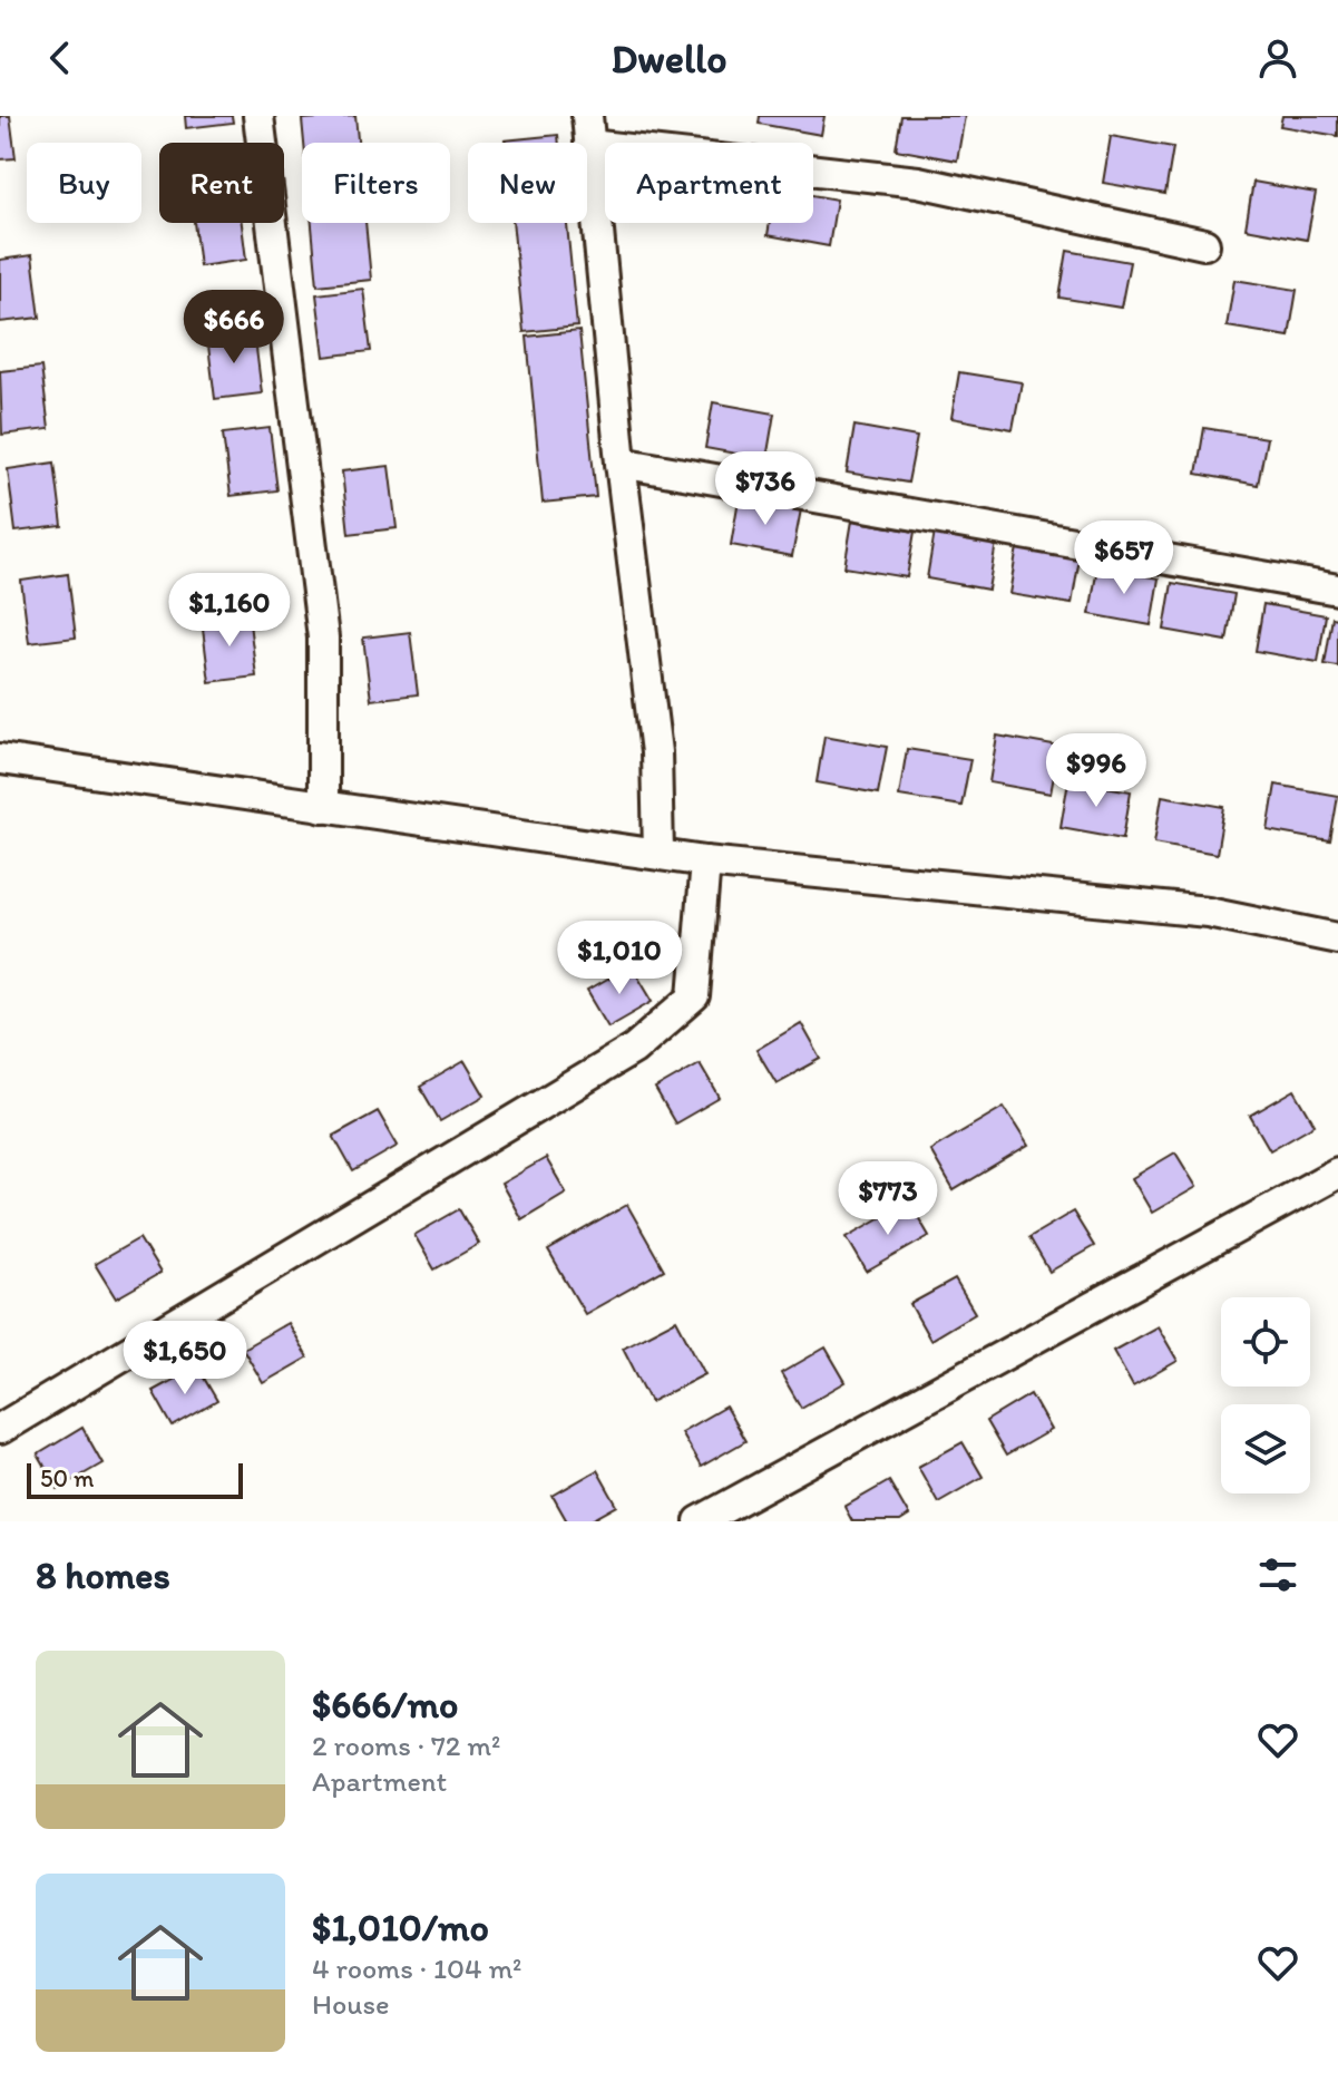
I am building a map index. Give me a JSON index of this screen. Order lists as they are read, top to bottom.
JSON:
{
  "scale_bar": "50 m",
  "page": {
    "header": "Dwello",
    "chip": [
      "Buy",
      "Rent",
      "Filters",
      "New",
      "Apartment"
    ],
    "price": [
      "$666",
      "$736",
      "$657",
      "$1,160",
      "$996",
      "$1,010",
      "$773",
      "$1,650"
    ],
    "scale": "50 m",
    "heading": "8 homes",
    "list": [
      {
        "name": "$666/mo",
        "note": "2 rooms · 72 m² · Apartment"
      },
      {
        "name": "$1,010/mo",
        "note": "4 rooms · 104 m² · House"
      }
    ]
  }
}
